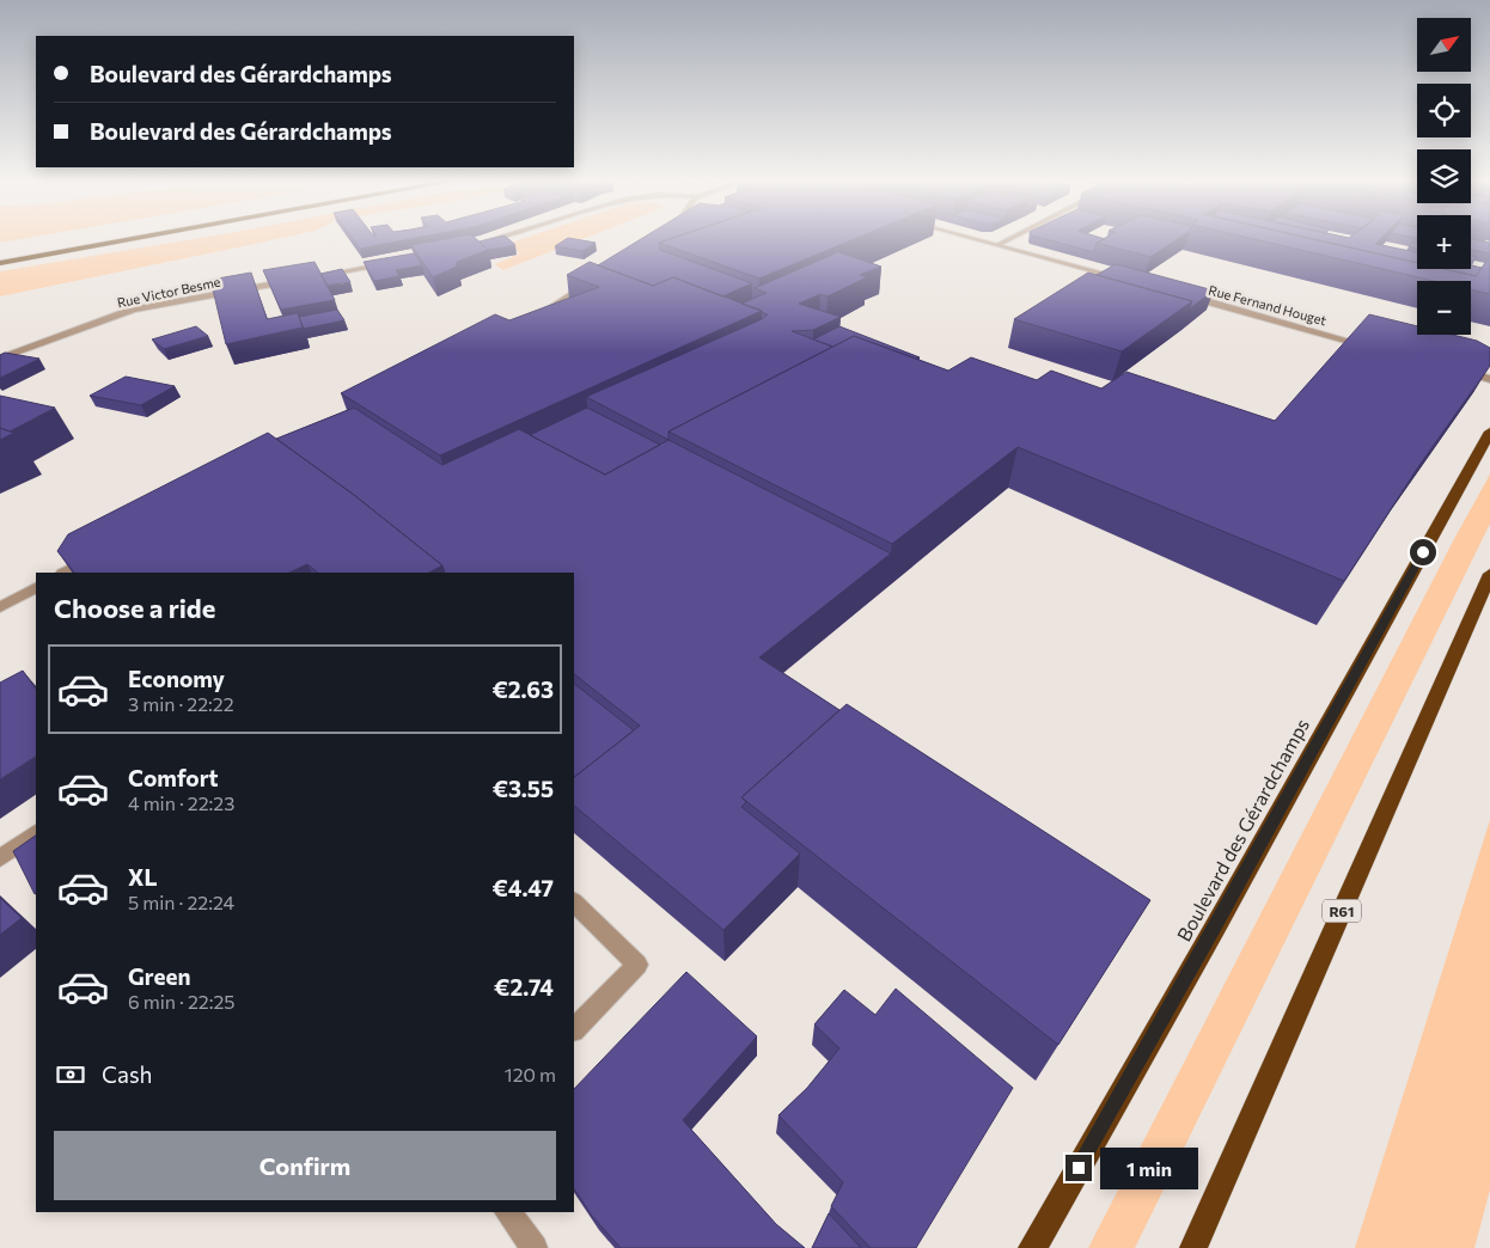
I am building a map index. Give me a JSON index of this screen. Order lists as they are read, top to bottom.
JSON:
{
  "streets": {
    "highway": ["Boulevard des Gérardchamps", "R61"],
    "street": ["Rue Victor Besme", "Rue Fernand Houget"]
  },
  "north": "top right",
  "page": {
    "map_buttons": ["+", "−"],
    "banner": ["Boulevard des Gérardchamps", "Boulevard des Gérardchamps"],
    "heading": "Choose a ride",
    "list": [
      {
        "name": "Economy",
        "note": "3 min · 22:22",
        "value": "€2.63"
      },
      {
        "name": "Comfort",
        "note": "4 min · 22:23",
        "value": "€3.55"
      },
      {
        "name": "XL",
        "note": "5 min · 22:24",
        "value": "€4.47"
      },
      {
        "name": "Green",
        "note": "6 min · 22:25",
        "value": "€2.74"
      }
    ],
    "pay": ["Cash", "120 m"],
    "buttons": "Confirm",
    "bubble": "1 min"
  }
}
